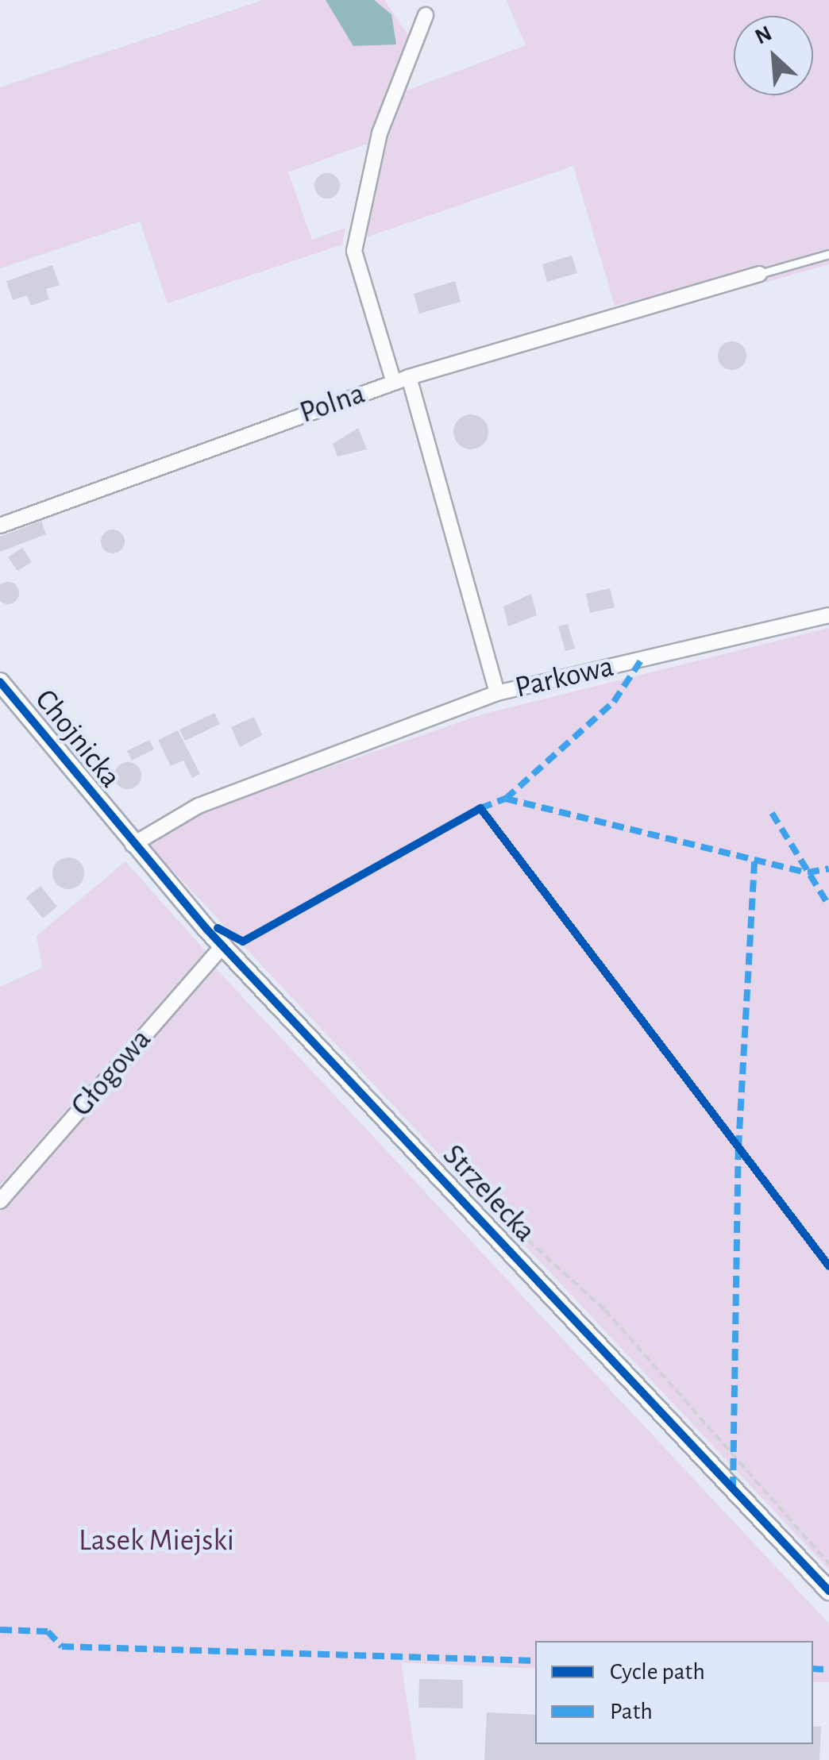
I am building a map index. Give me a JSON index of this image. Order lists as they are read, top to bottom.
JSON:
{
  "streets": {
    "street": [
      "Polna",
      "Parkowa",
      "Chojnicka",
      "Głogowa",
      "Strzelecka"
    ]
  },
  "crossings": [
    ["Chojnicka", "Strzelecka"],
    ["Głogowa", "Strzelecka"]
  ],
  "parks": ["Lasek Miejski"],
  "legend": ["Cycle path", "Path"],
  "north": "top left"
}
